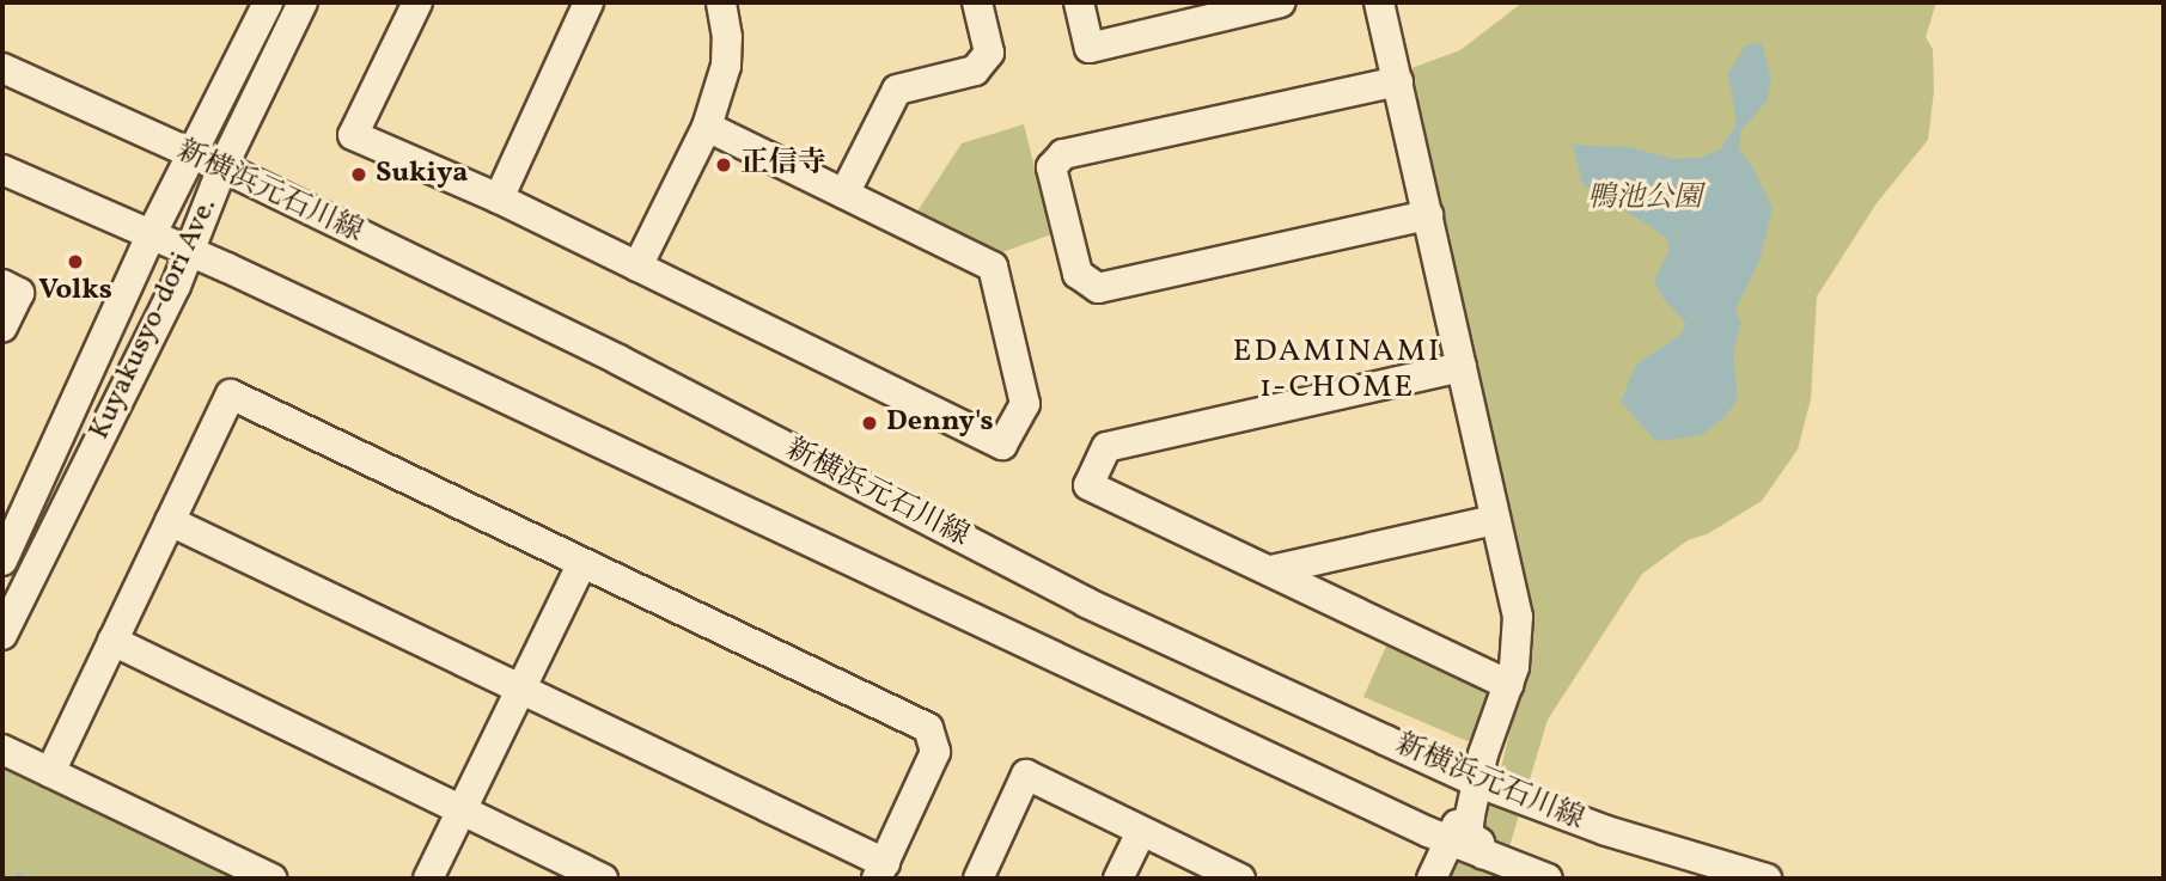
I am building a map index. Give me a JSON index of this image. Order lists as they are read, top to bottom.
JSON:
{
  "streets": {
    "street": ["新横浜元石川線", "Kuyakusyo-dori Ave."]
  },
  "crossings": [
    ["新横浜元石川線", "Kuyakusyo-dori Ave."]
  ],
  "districts": ["EDAMINAMI 1-CHOME"],
  "parks": ["鴨池公園"],
  "places": [
    "正信寺",
    "Sukiya",
    "Volks",
    "Denny's"
  ]
}
